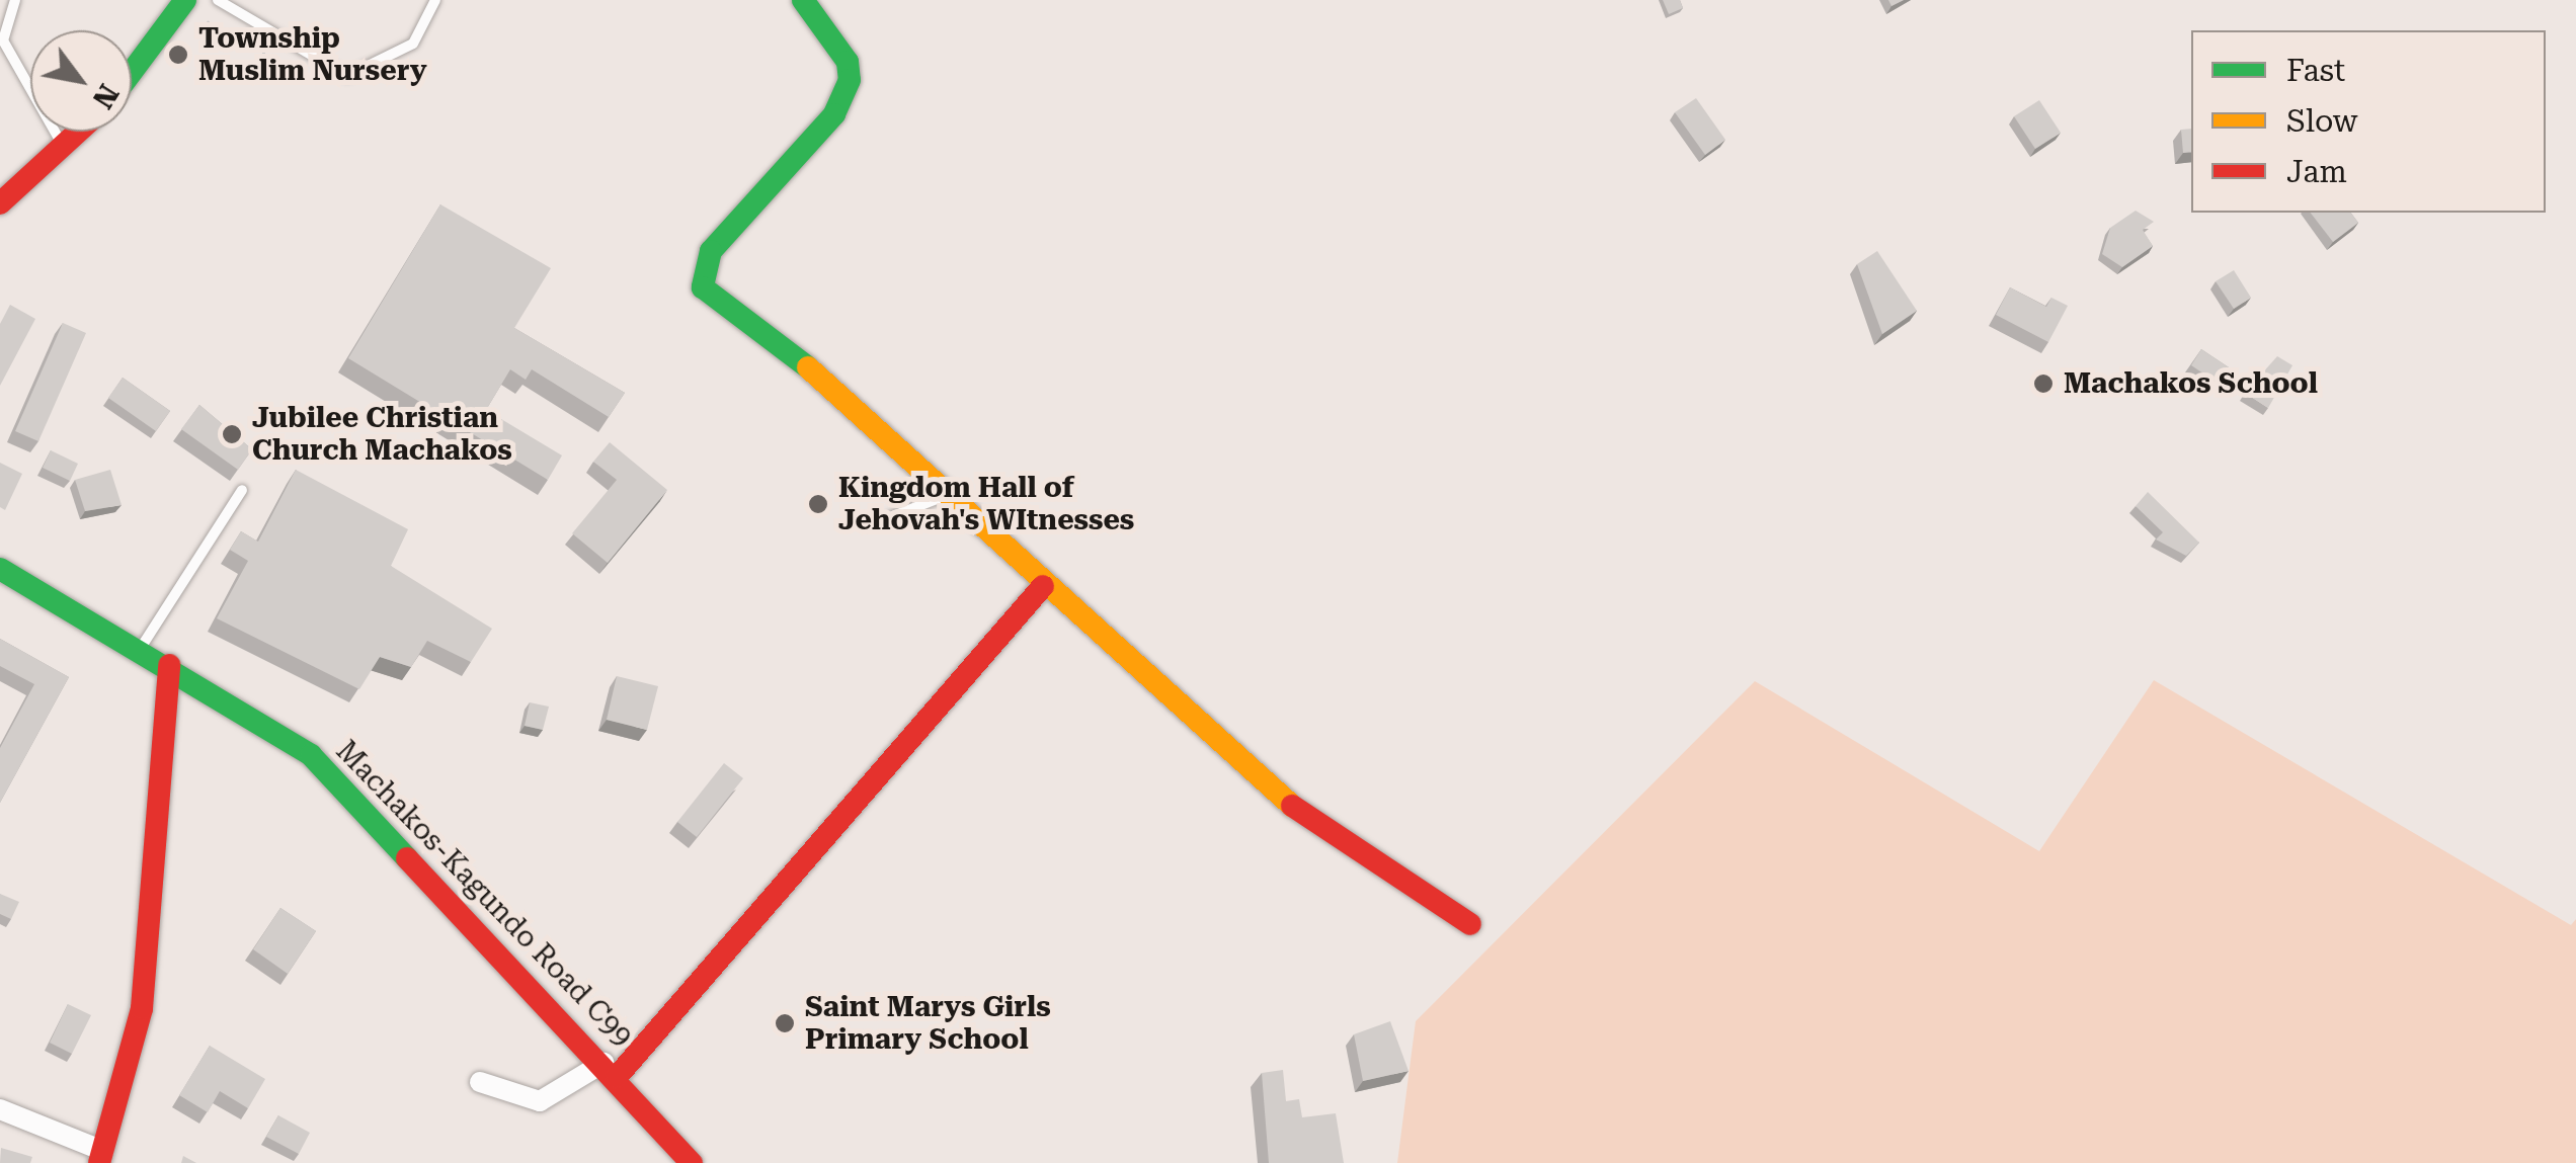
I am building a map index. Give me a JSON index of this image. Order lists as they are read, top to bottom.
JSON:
{
  "streets": {
    "main road": ["Machakos-Kagundo Road C99"]
  },
  "places": [
    "Township Muslim Nursery",
    "Machakos School",
    "Jubilee Christian Church Machakos",
    "Kingdom Hall of Jehovah's WItnesses",
    "Saint Marys Girls Primary School"
  ],
  "legend": ["Fast", "Slow", "Jam"],
  "north": "bottom right"
}
